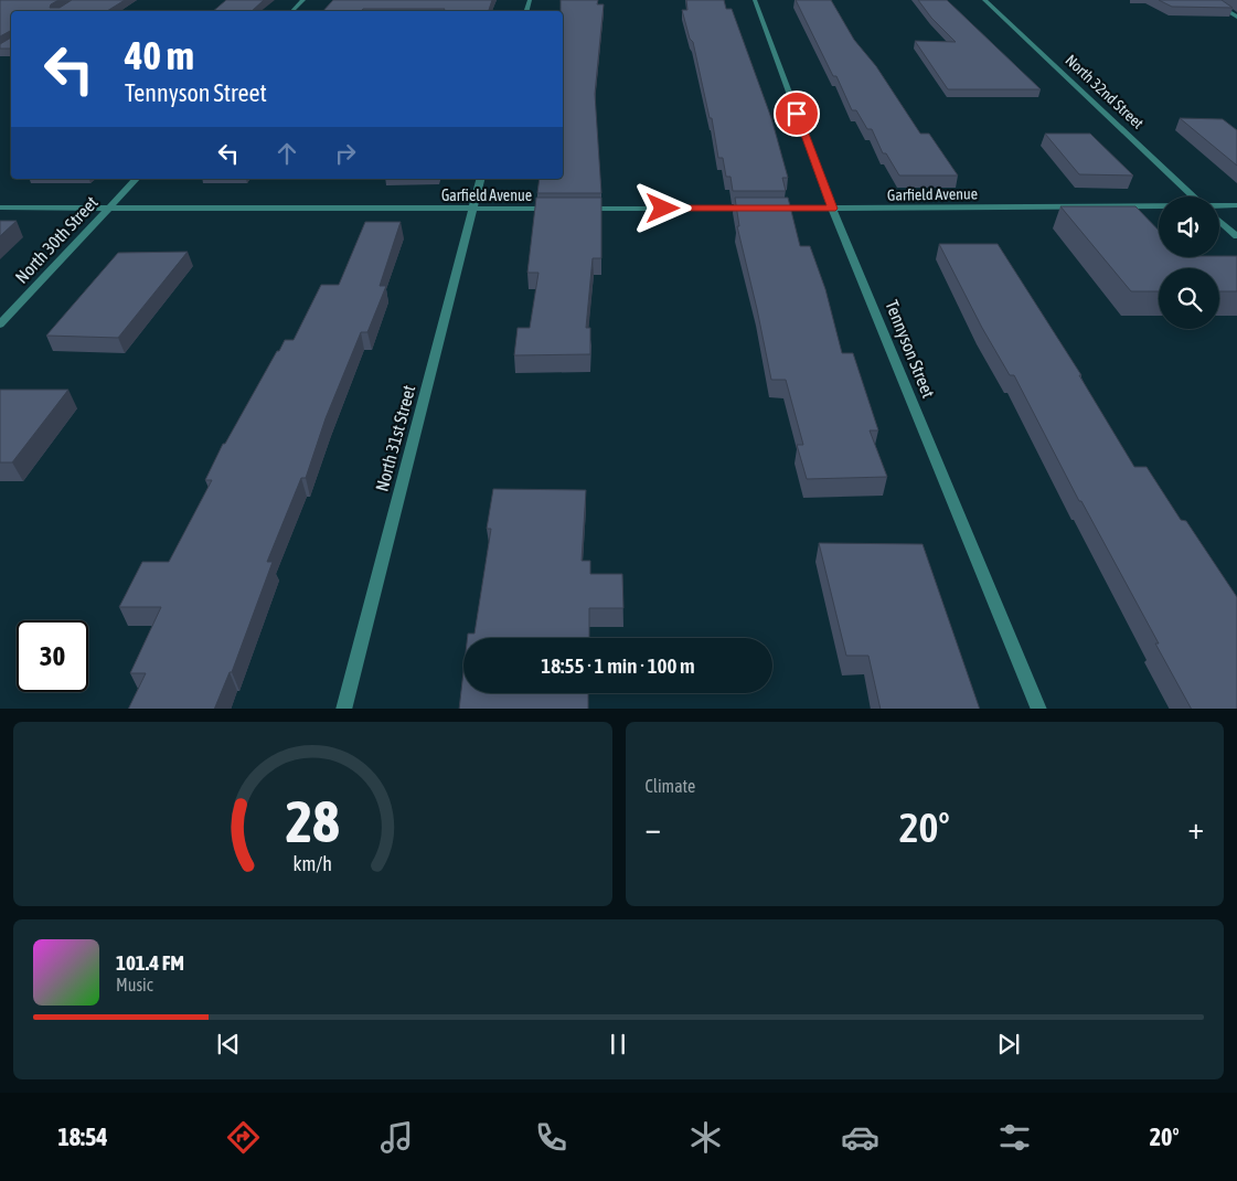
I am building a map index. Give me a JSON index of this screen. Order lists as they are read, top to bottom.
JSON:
{
  "streets": {
    "street": [
      "North 32nd Street",
      "Garfield Avenue",
      "North 30th Street",
      "Tennyson Street",
      "North 31st Street"
    ]
  },
  "crossings": [
    ["Garfield Avenue", "North 30th Street"],
    ["Garfield Avenue", "Tennyson Street"],
    ["Garfield Avenue", "North 31st Street"]
  ],
  "page": {
    "turn": ["40 m", "Tennyson Street"],
    "limit": "30",
    "trip": "18:55 · 1 min · 100 m",
    "tile": "Climate",
    "heat": ["−", "20°", "+"],
    "song": ["101.4 FM", "Music"],
    "tabs": ["18:54", "20°"],
    "gauge": ["28", "km/h"]
  }
}
